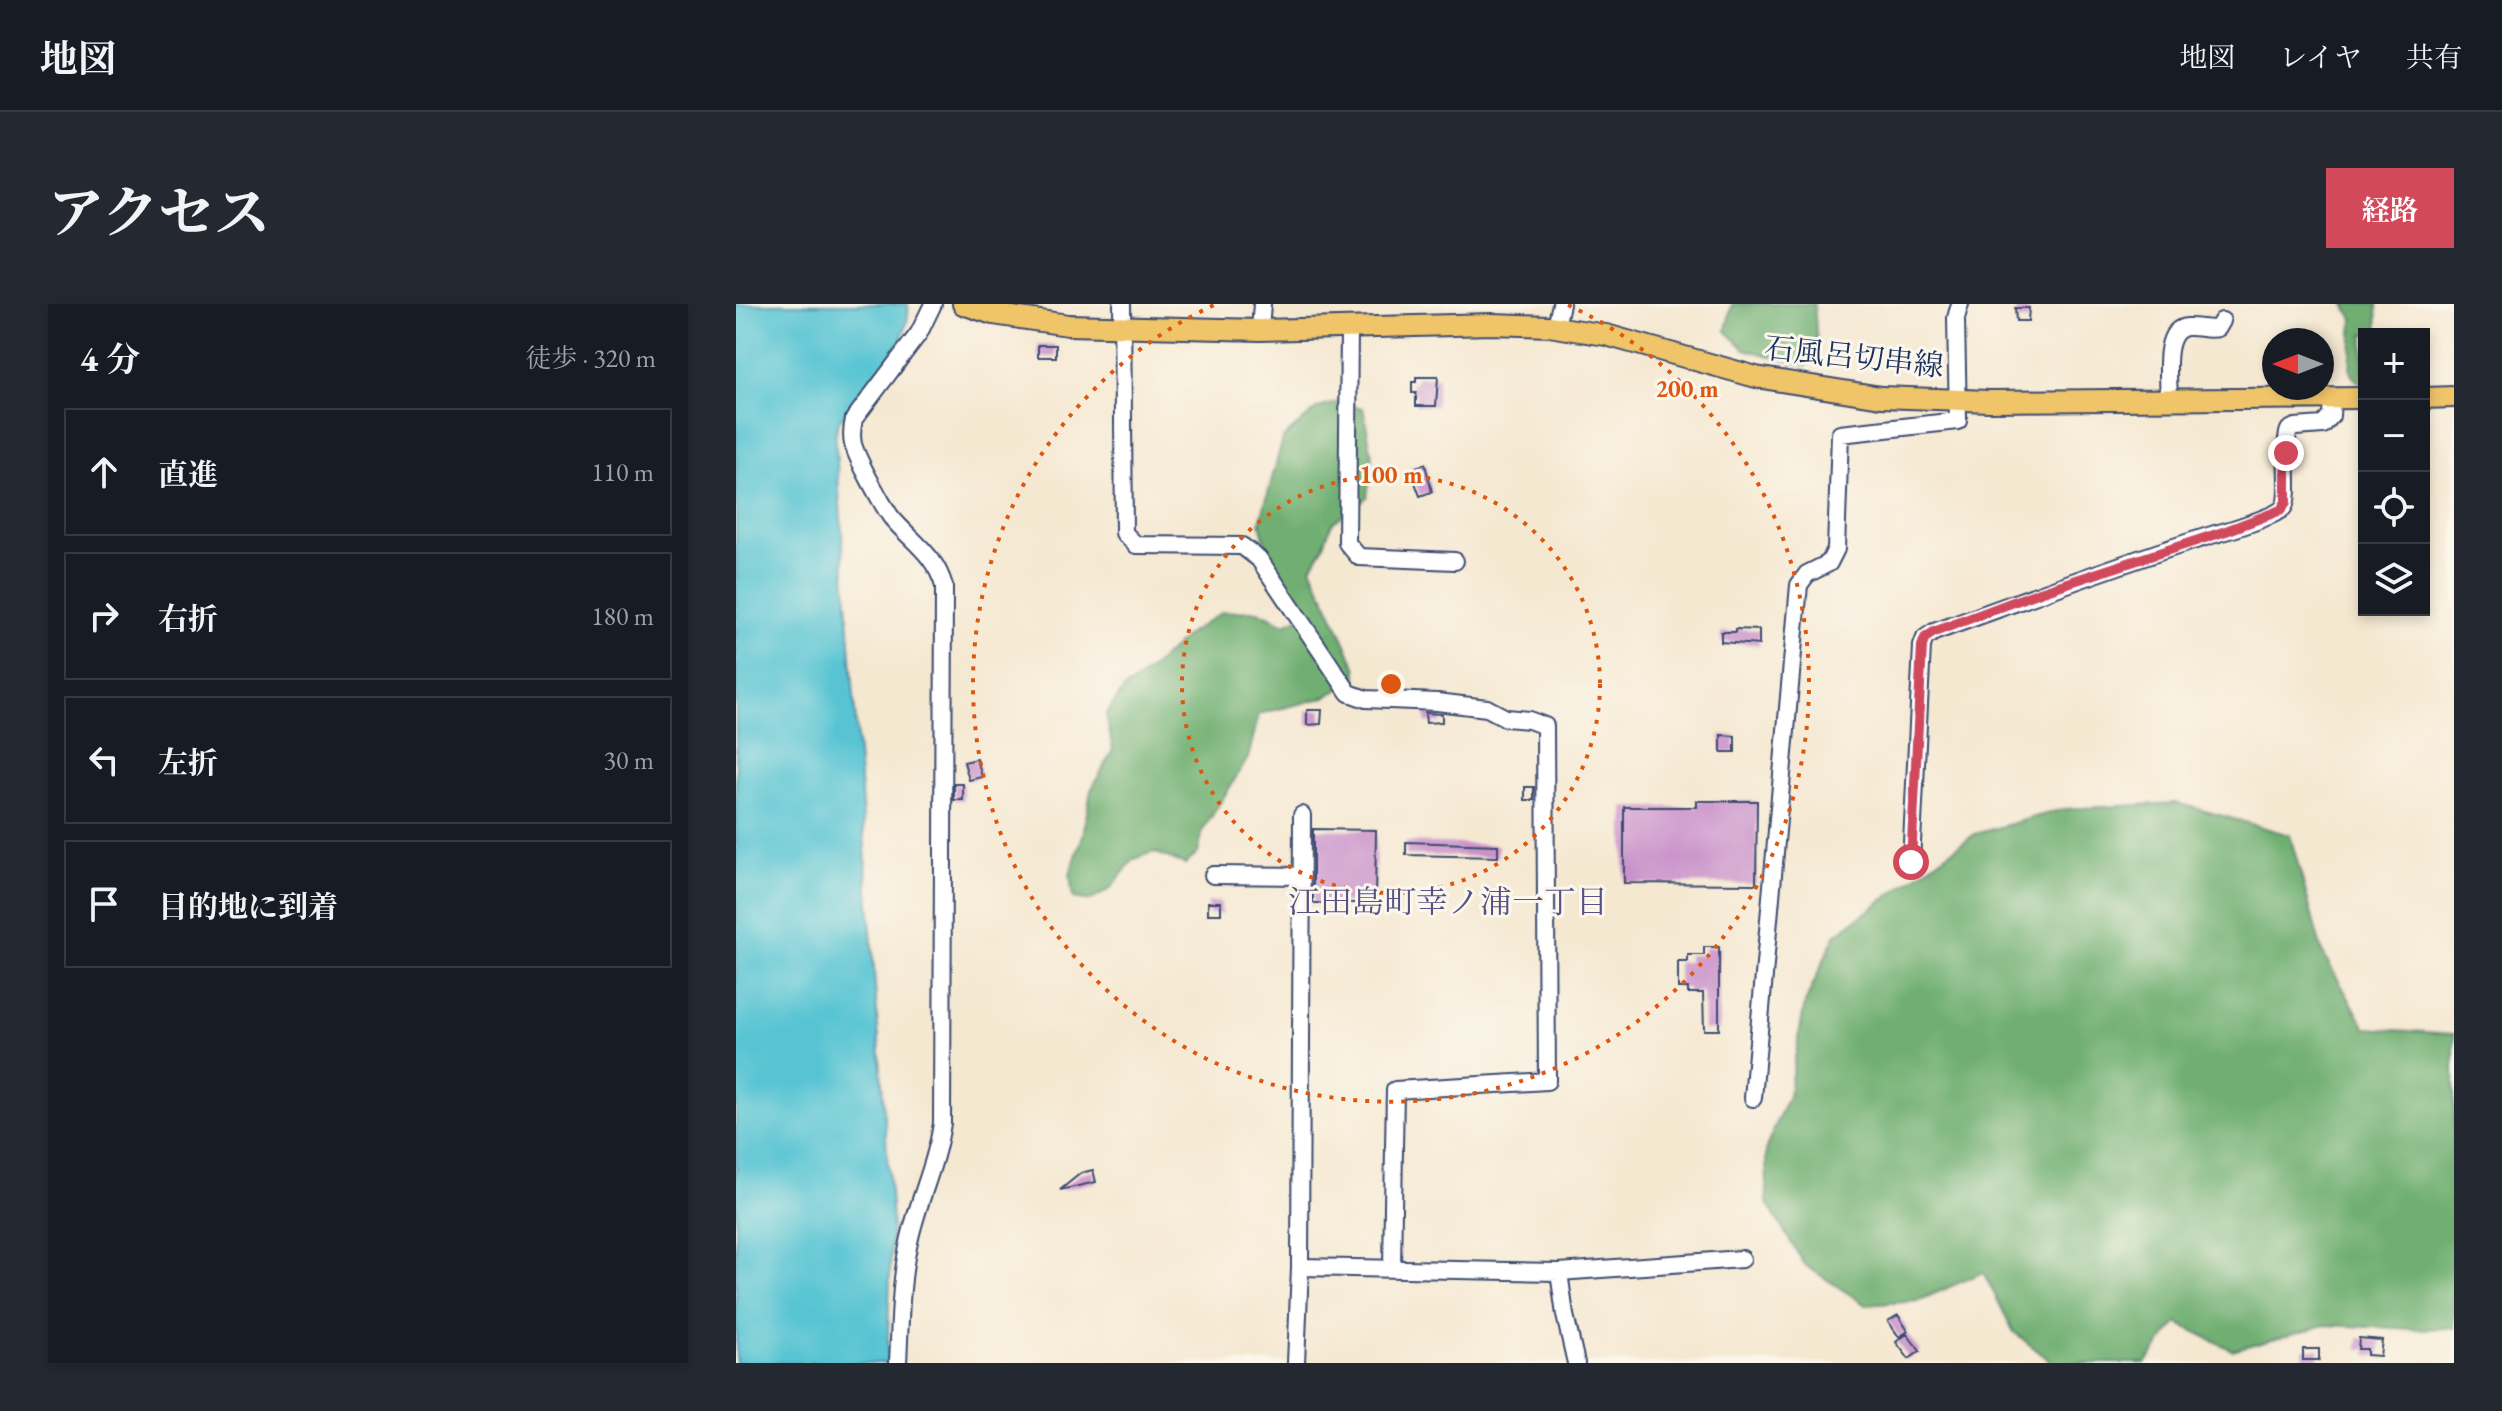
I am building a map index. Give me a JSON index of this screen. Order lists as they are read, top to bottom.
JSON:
{
  "streets": {
    "main road": ["石風呂切串線"]
  },
  "districts": ["江田島町幸ノ浦一丁目"],
  "north": "left",
  "page": {
    "header": "地図",
    "nav": ["地図", "レイヤ", "共有"],
    "title": "アクセス",
    "buttons": "経路",
    "heading": ["4 分", "徒歩 · 320 m"],
    "map_buttons": ["+", "−"],
    "list": [
      ["直進", "110 m"],
      ["右折", "180 m"],
      ["左折", "30 m"],
      "目的地に到着"
    ]
  },
  "rings": ["200 m", "100 m"]
}
